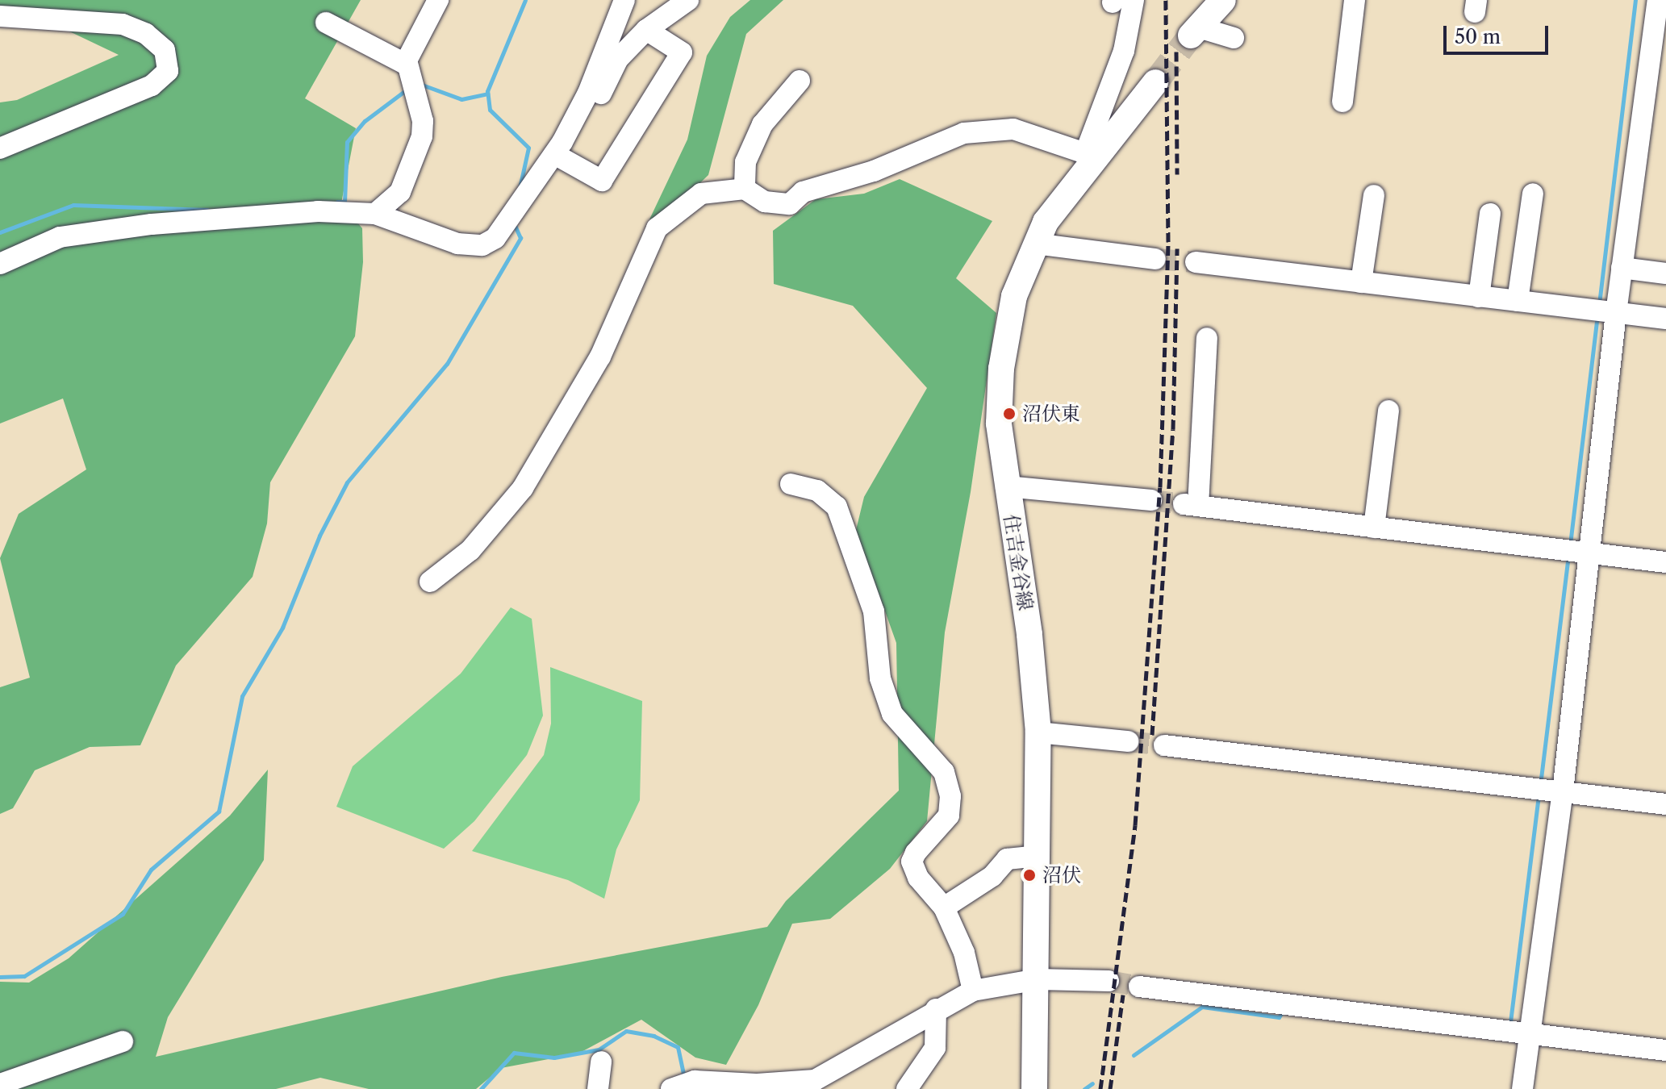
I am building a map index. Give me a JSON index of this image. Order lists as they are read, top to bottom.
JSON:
{
  "streets": {
    "main road": ["住吉金谷線"]
  },
  "places": ["沼伏東", "沼伏"],
  "scale_bar": "50 m"
}
